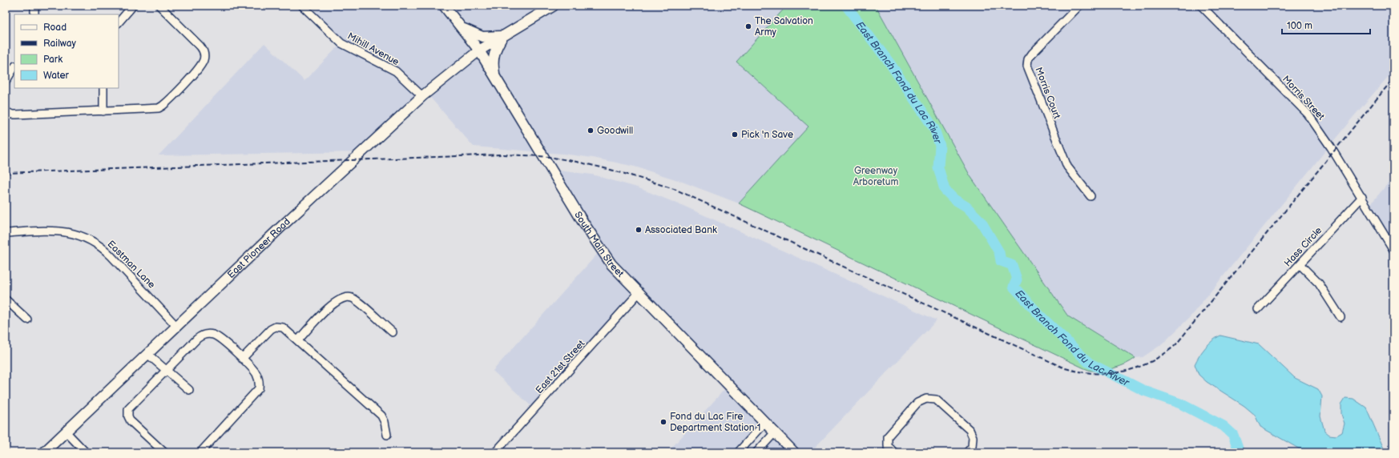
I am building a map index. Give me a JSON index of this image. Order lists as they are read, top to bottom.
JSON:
{
  "streets": {
    "main road": ["South Main Street", "East Pioneer Road"],
    "street": [
      "Mihill Avenue",
      "Morris Court",
      "Morris Street",
      "Hass Circle",
      "Eastman Lane",
      "East 21st Street"
    ]
  },
  "crossings": [
    ["Mihill Avenue", "East Pioneer Road"],
    ["Morris Street", "Hass Circle"],
    ["South Main Street", "East Pioneer Road"],
    ["South Main Street", "East 21st Street"],
    ["East Pioneer Road", "Eastman Lane"]
  ],
  "water": ["East Branch Fond du Lac River"],
  "parks": ["Greenway Arboretum"],
  "places": [
    "The Salvation Army",
    "Goodwill",
    "Pick 'n Save",
    "Associated Bank",
    "Fond du Lac Fire Department Station 1"
  ],
  "legend": [
    "Road",
    "Railway",
    "Park",
    "Water"
  ],
  "scale_bar": "100 m"
}
